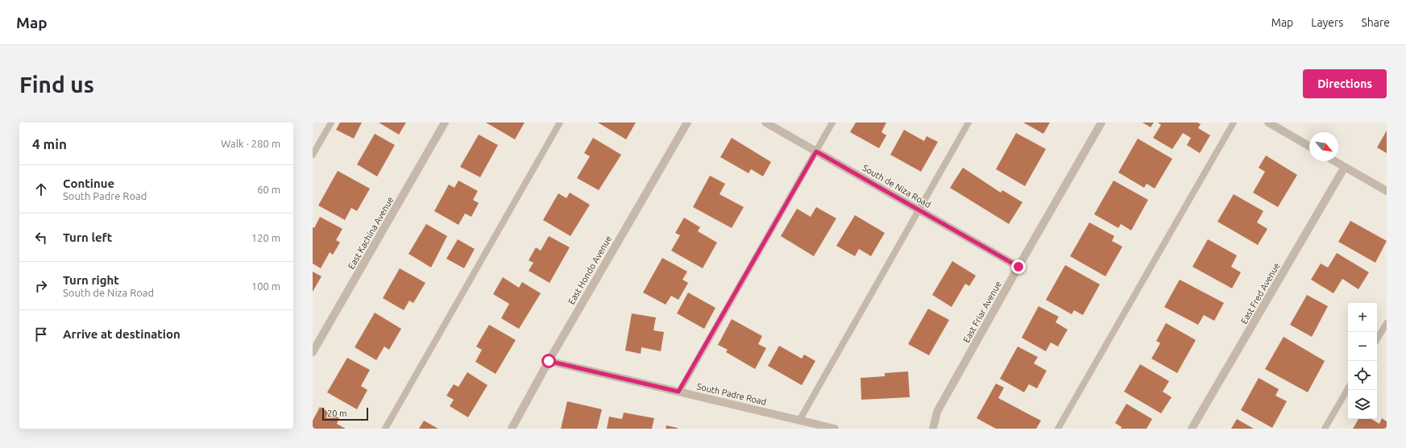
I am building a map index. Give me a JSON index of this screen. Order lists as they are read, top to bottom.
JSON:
{
  "streets": {
    "street": [
      "South de Niza Road",
      "East Kachina Avenue",
      "East Hondo Avenue",
      "East Fred Avenue",
      "East Friar Avenue",
      "South Padre Road"
    ]
  },
  "crossings": [
    ["South de Niza Road", "East Friar Avenue"],
    ["East Hondo Avenue", "South Padre Road"]
  ],
  "scale_bar": "20 m",
  "north": "bottom right",
  "page": {
    "header": "Map",
    "nav": ["Map", "Layers", "Share"],
    "buttons": "Directions",
    "title": "Find us",
    "heading": ["4 min", "Walk · 280 m"],
    "list": [
      ["Continue", "South Padre Road", "60 m"],
      ["Turn left", "120 m"],
      ["Turn right", "South de Niza Road", "100 m"],
      "Arrive at destination"
    ],
    "map_buttons": ["+", "−"],
    "scale": "20 m"
  }
}
